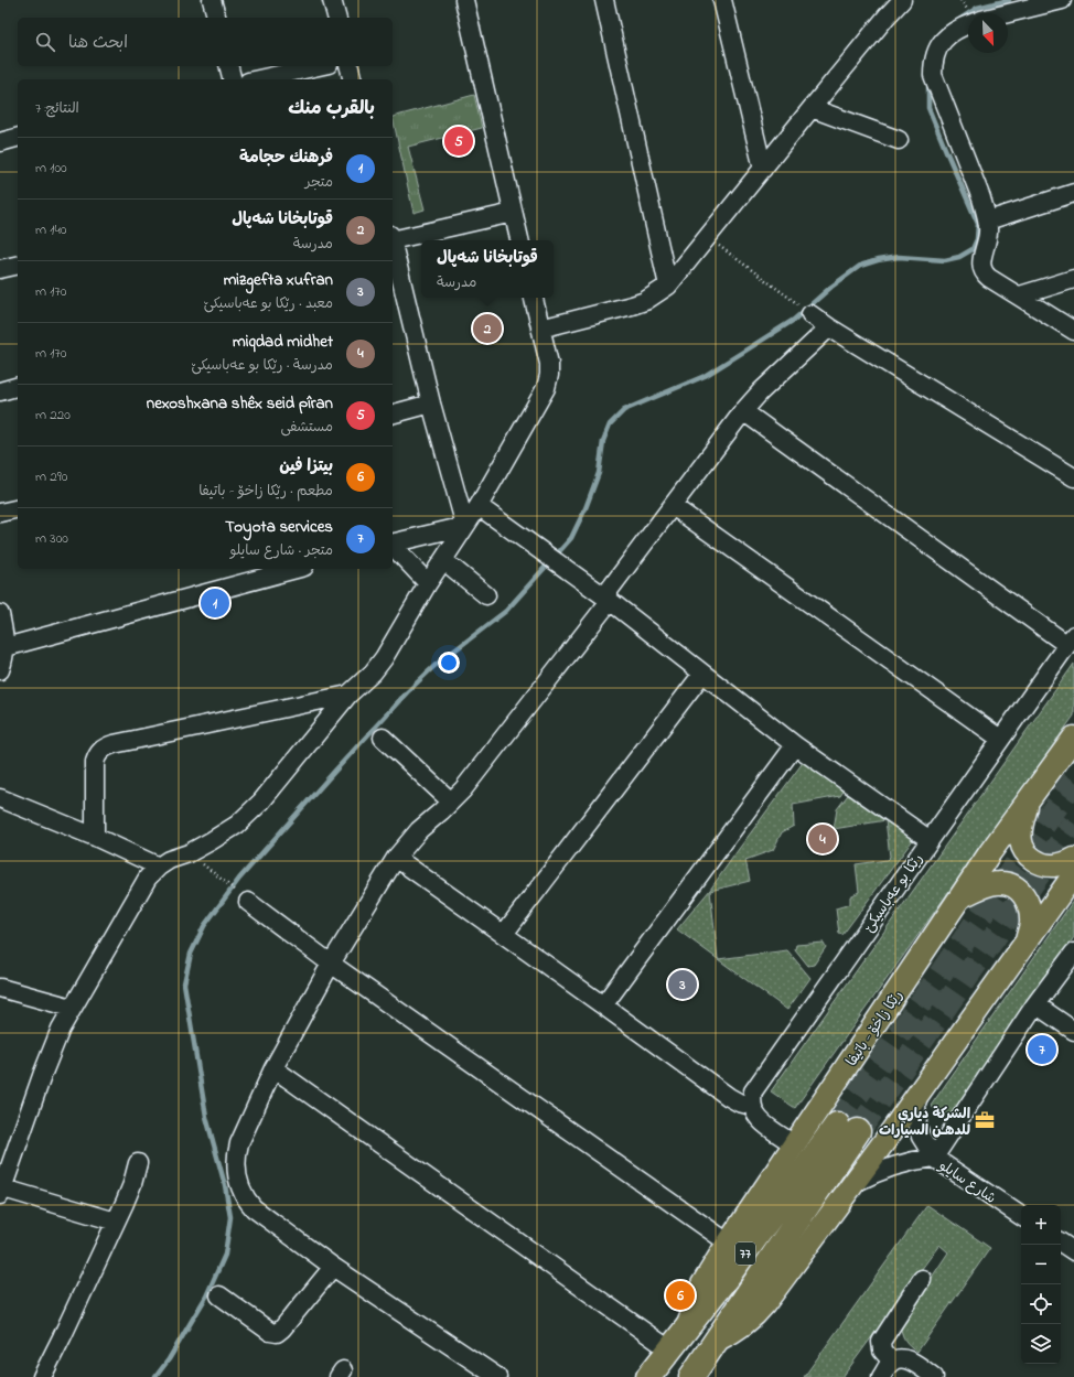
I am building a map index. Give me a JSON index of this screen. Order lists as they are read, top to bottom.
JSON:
{
  "streets": {
    "highway": ["رێکا زاخۆ - باتیفا", "77"],
    "street": ["رێكا بو عه‌باسيكێ", "شارع سايلو"]
  },
  "places": {
    "office": ["الشركة دياري للدهـن السيارات"]
  },
  "north": "bottom right",
  "page": {
    "search": "ابحث هنا",
    "heading": ["بالقرب منك", "النتائج: 7"],
    "pins": [
      "5",
      "2",
      "1",
      "4",
      "3",
      "7",
      "6"
    ],
    "list": [
      {
        "mark": "1",
        "name": "فرهنك حجامة",
        "note": "متجر",
        "value": "100 m"
      },
      {
        "mark": "2",
        "name": "قوتابخانا شەپال",
        "note": "مدرسة",
        "value": "140 m"
      },
      {
        "mark": "3",
        "name": "mizgefta xufran",
        "note": "معبد · رێكا بو عه‌باسيكێ",
        "value": "170 m"
      },
      {
        "mark": "4",
        "name": "miqdad midhet",
        "note": "مدرسة · رێكا بو عه‌باسيكێ",
        "value": "170 m"
      },
      {
        "mark": "5",
        "name": "nexoshxana shêx seid pîran",
        "note": "مستشفى",
        "value": "220 m"
      },
      {
        "mark": "6",
        "name": "بيتزا فين",
        "note": "مطعم · رێکا زاخۆ - باتیفا",
        "value": "290 m"
      },
      {
        "mark": "7",
        "name": "Toyota services",
        "note": "متجر · شارع سايلو",
        "value": "300 m"
      }
    ],
    "popup": ["قوتابخانا شەپال", "مدرسة"],
    "map_buttons": ["+", "−"]
  }
}
